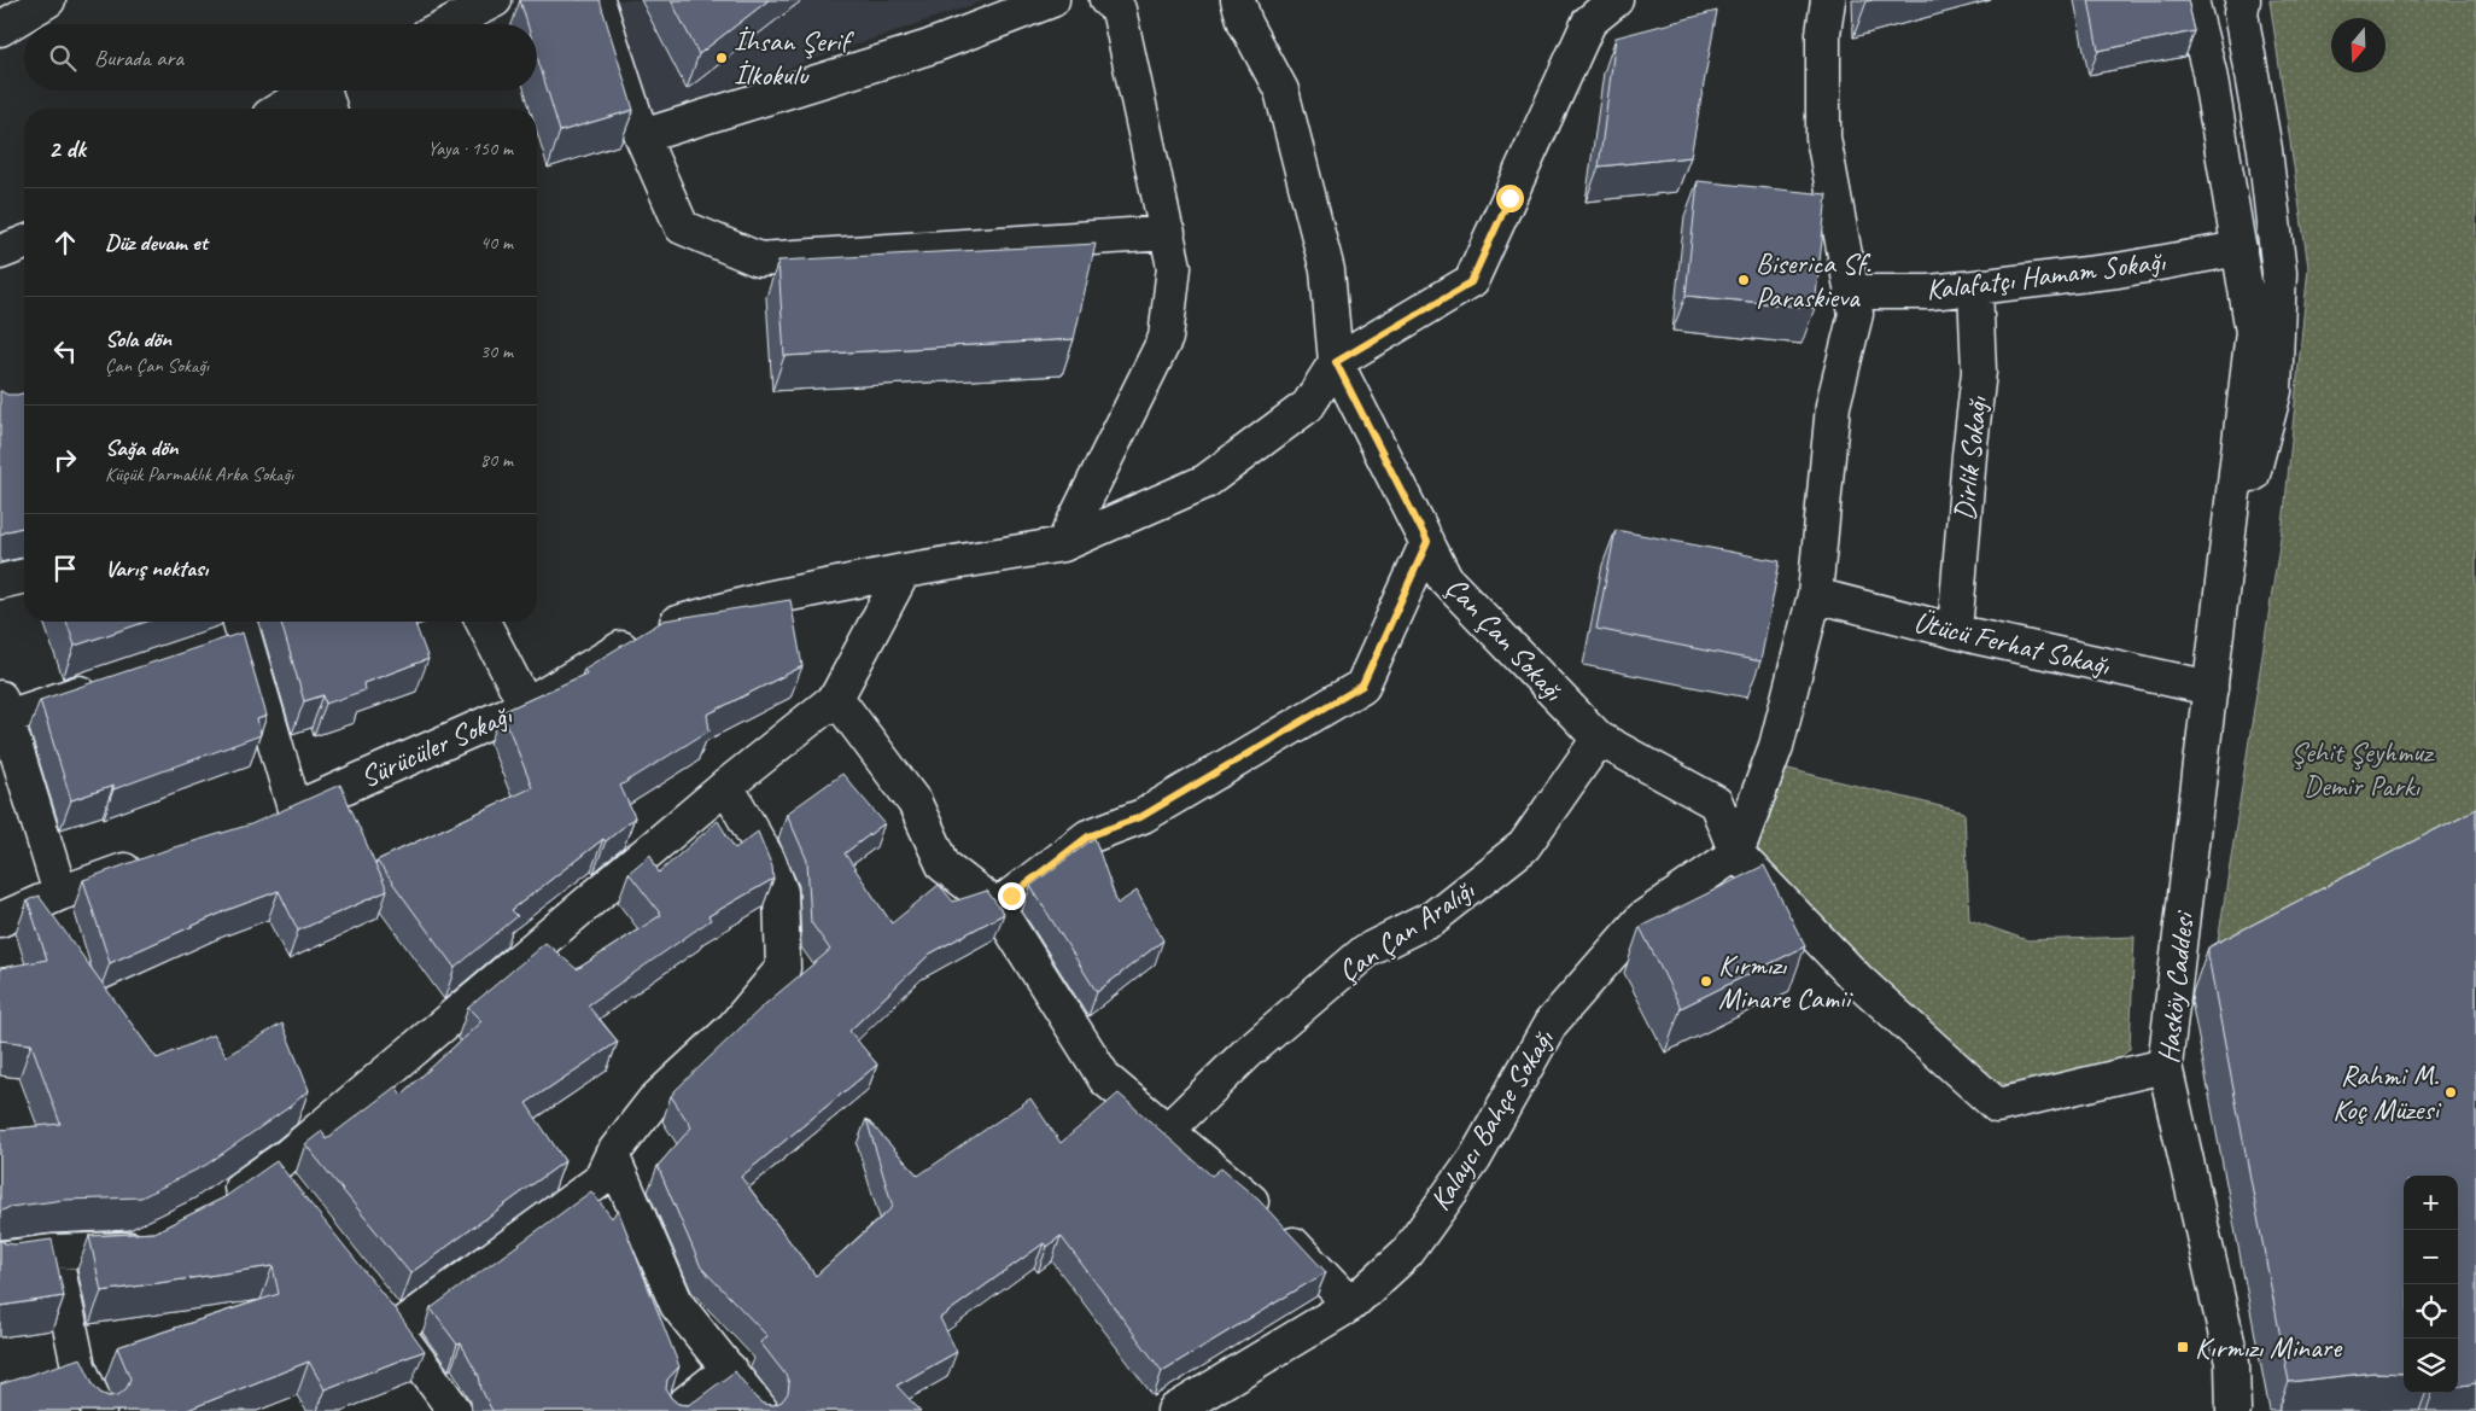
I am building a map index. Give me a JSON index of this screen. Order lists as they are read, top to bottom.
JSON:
{
  "streets": {
    "street": [
      "Kalafatçı Hamam Sokağı",
      "Dirlik Sokağı",
      "Çan Çan Sokağı",
      "Ütücü Ferhat Sokağı",
      "Sürücüler Sokağı",
      "Çan Çan Aralığı",
      "Hasköy Caddesi",
      "Kalaycı Bahçe Sokağı"
    ]
  },
  "crossings": [
    ["Kalafatçı Hamam Sokağı", "Dirlik Sokağı"],
    ["Dirlik Sokağı", "Ütücü Ferhat Sokağı"],
    ["Çan Çan Sokağı", "Sürücüler Sokağı"],
    ["Çan Çan Sokağı", "Çan Çan Aralığı"],
    ["Çan Çan Sokağı", "Kalaycı Bahçe Sokağı"],
    ["Ütücü Ferhat Sokağı", "Hasköy Caddesi"]
  ],
  "parks": ["Şehit Şeyhmuz Demir Parkı"],
  "places": {
    "other": [
      "İhsan Şerif İlkokulu",
      "Biserica Sf. Paraskieva",
      "Kırmızı Minare Camii",
      "Rahmi M. Koç Müzesi"
    ],
    "transit": ["Kırmızı Minare"]
  },
  "north": "bottom",
  "page": {
    "search": "Burada ara",
    "heading": ["2 dk", "Yaya · 150 m"],
    "list": [
      ["Düz devam et", "40 m"],
      ["Sola dön", "Çan Çan Sokağı", "30 m"],
      ["Sağa dön", "Küçük Parmaklık Arka Sokağı", "80 m"],
      "Varış noktası"
    ],
    "map_buttons": ["+", "−"]
  }
}
